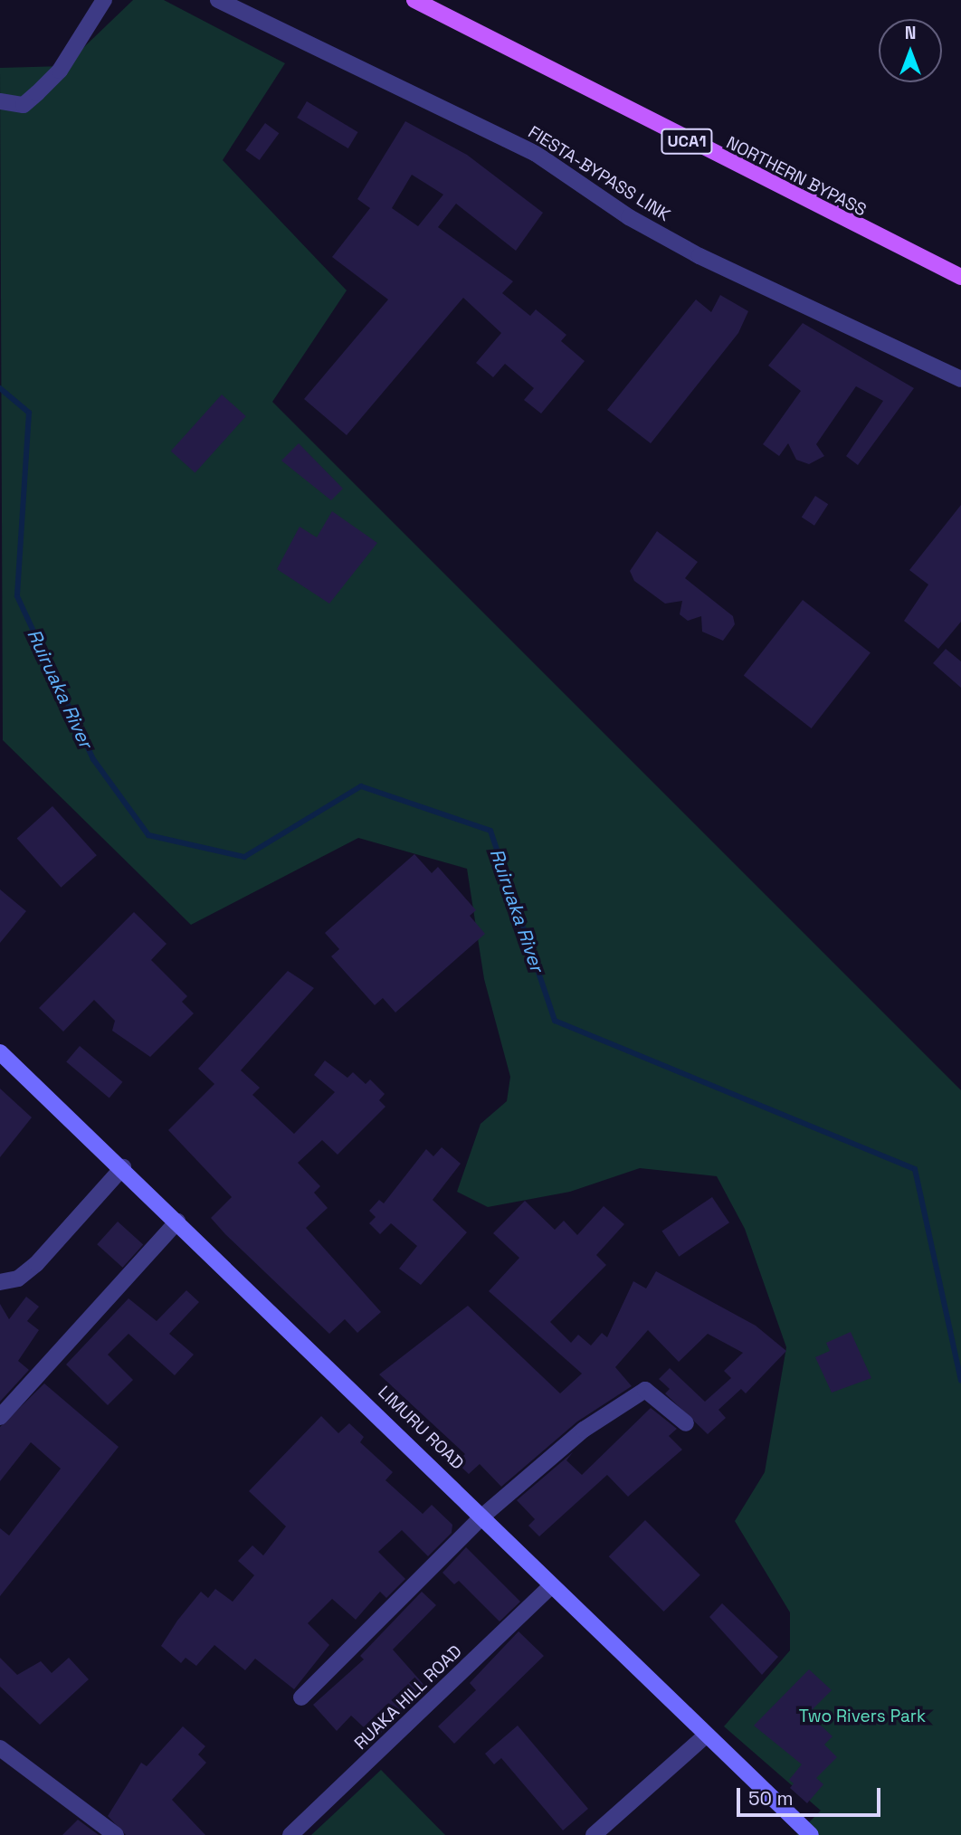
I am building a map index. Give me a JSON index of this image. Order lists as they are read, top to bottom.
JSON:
{
  "streets": {
    "main road": ["UCA1", "NORTHERN BYPASS", "LIMURU ROAD"],
    "street": ["FIESTA-BYPASS LINK", "RUAKA HILL ROAD"]
  },
  "crossings": [
    ["LIMURU ROAD", "RUAKA HILL ROAD"]
  ],
  "water": ["Ruiruaka River"],
  "parks": ["Two Rivers Park"],
  "scale_bar": "50 m",
  "north": "top"
}
